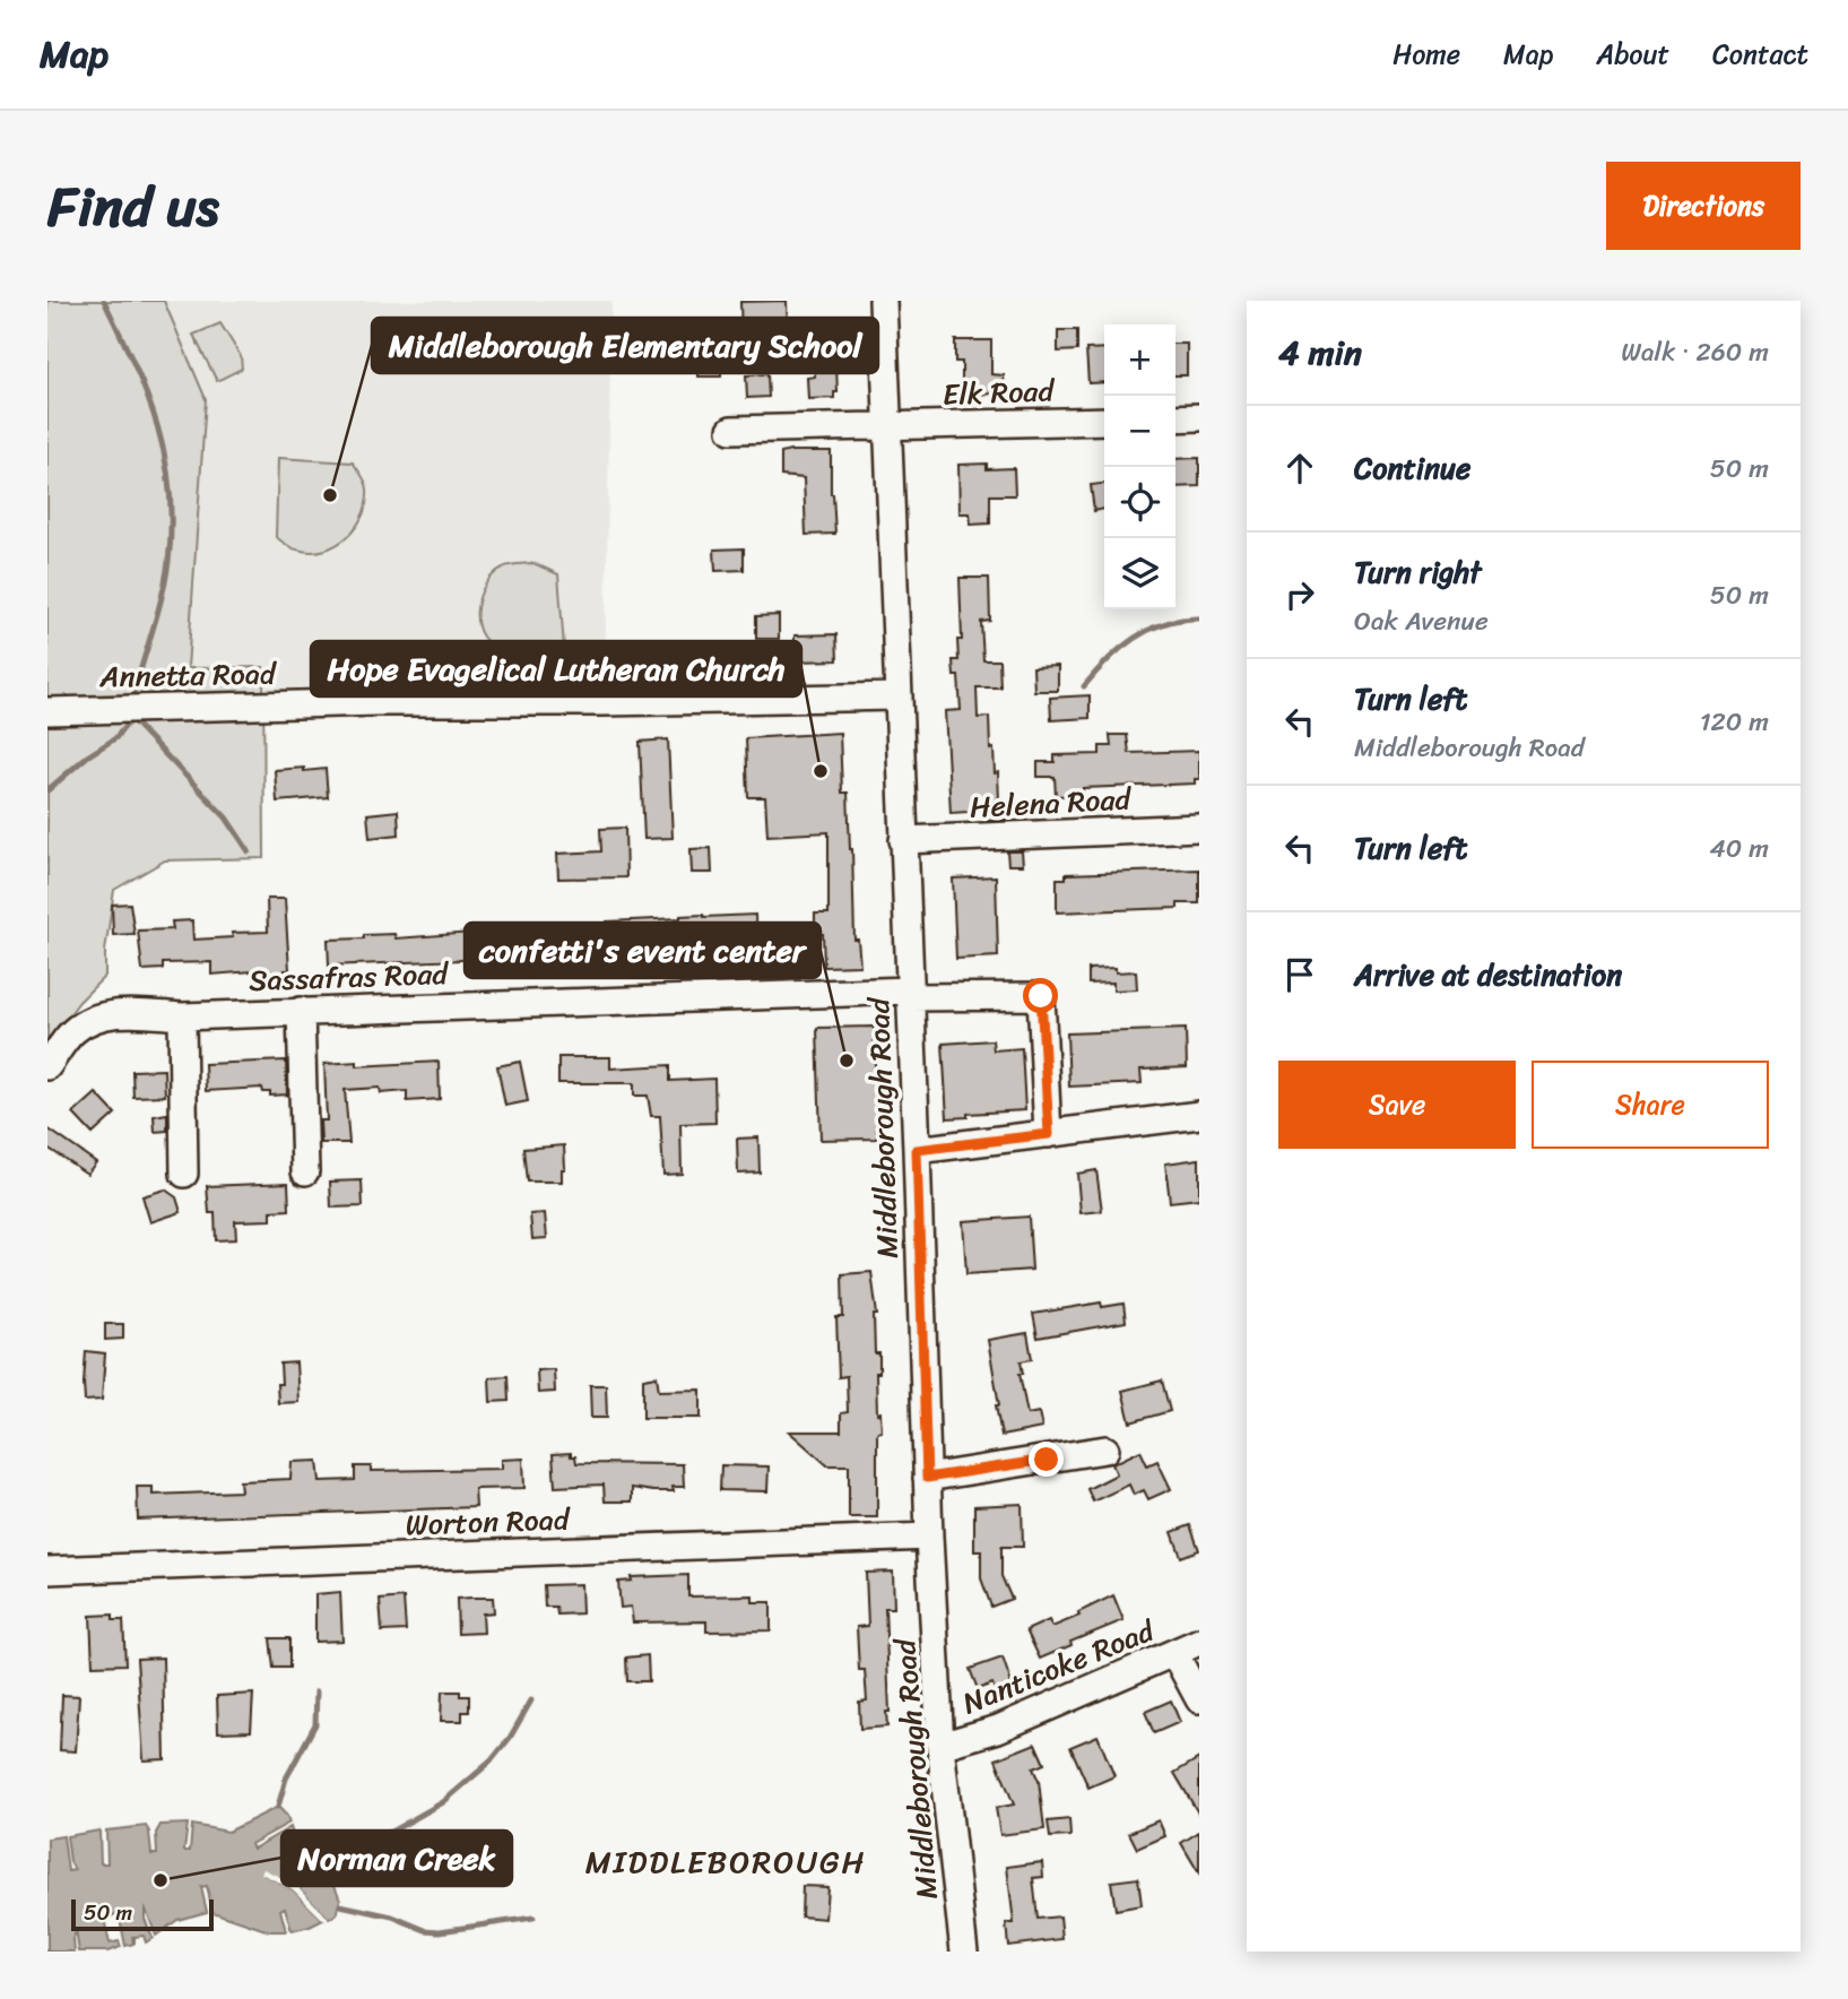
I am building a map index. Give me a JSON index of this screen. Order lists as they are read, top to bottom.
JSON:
{
  "streets": {
    "street": [
      "Elk Road",
      "Annetta Road",
      "Helena Road",
      "Sassafras Road",
      "Middleborough Road",
      "Worton Road",
      "Nanticoke Road"
    ]
  },
  "crossings": [
    ["Elk Road", "Middleborough Road"],
    ["Annetta Road", "Middleborough Road"],
    ["Helena Road", "Middleborough Road"],
    ["Sassafras Road", "Middleborough Road"],
    ["Middleborough Road", "Worton Road"],
    ["Middleborough Road", "Nanticoke Road"]
  ],
  "districts": ["MIDDLEBOROUGH"],
  "places": [
    "Middleborough Elementary School",
    "Hope Evagelical Lutheran Church",
    "confetti's event center",
    "Norman Creek"
  ],
  "scale_bar": "50 m",
  "page": {
    "header": "Map",
    "nav": [
      "Home",
      "Map",
      "About",
      "Contact"
    ],
    "title": "Find us",
    "buttons": [
      "Directions",
      ["Save", "Share"]
    ],
    "heading": ["4 min", "Walk · 260 m"],
    "map_buttons": ["+", "−"],
    "list": [
      ["Continue", "50 m"],
      ["Turn right", "Oak Avenue", "50 m"],
      ["Turn left", "Middleborough Road", "120 m"],
      ["Turn left", "40 m"],
      "Arrive at destination"
    ],
    "scale": "50 m"
  }
}
